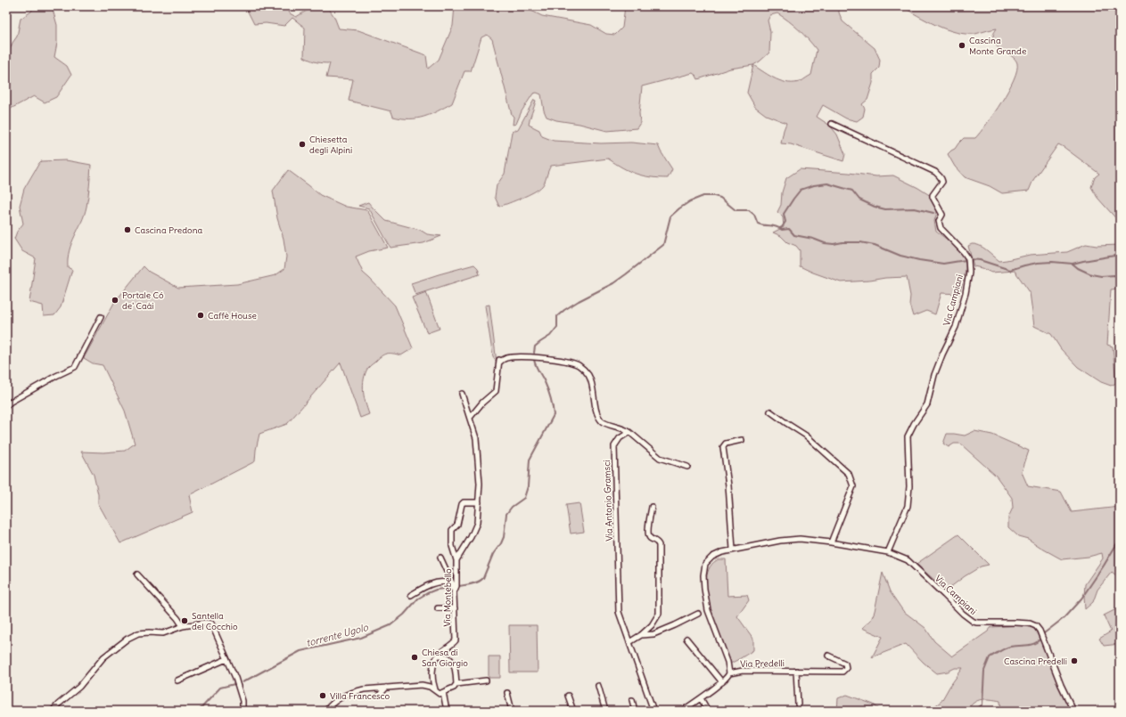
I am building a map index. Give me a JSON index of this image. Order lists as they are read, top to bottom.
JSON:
{
  "streets": {
    "street": [
      "Via Campiani",
      "Via Antonio Gramsci",
      "Via Montebello",
      "Via Predelli"
    ]
  },
  "crossings": [
    ["Via Campiani", "Via Predelli"]
  ],
  "water": ["torrente Ugolo"],
  "places": [
    "Cascina Monte Grande",
    "Chiesetta degli Alpini",
    "Cascina Predona",
    "Portale Có de' Caàì",
    "Caffè House",
    "Santella del Cocchio",
    "Chiesa di San Giorgio",
    "Cascina Predelli",
    "Villa Francesco"
  ]
}
